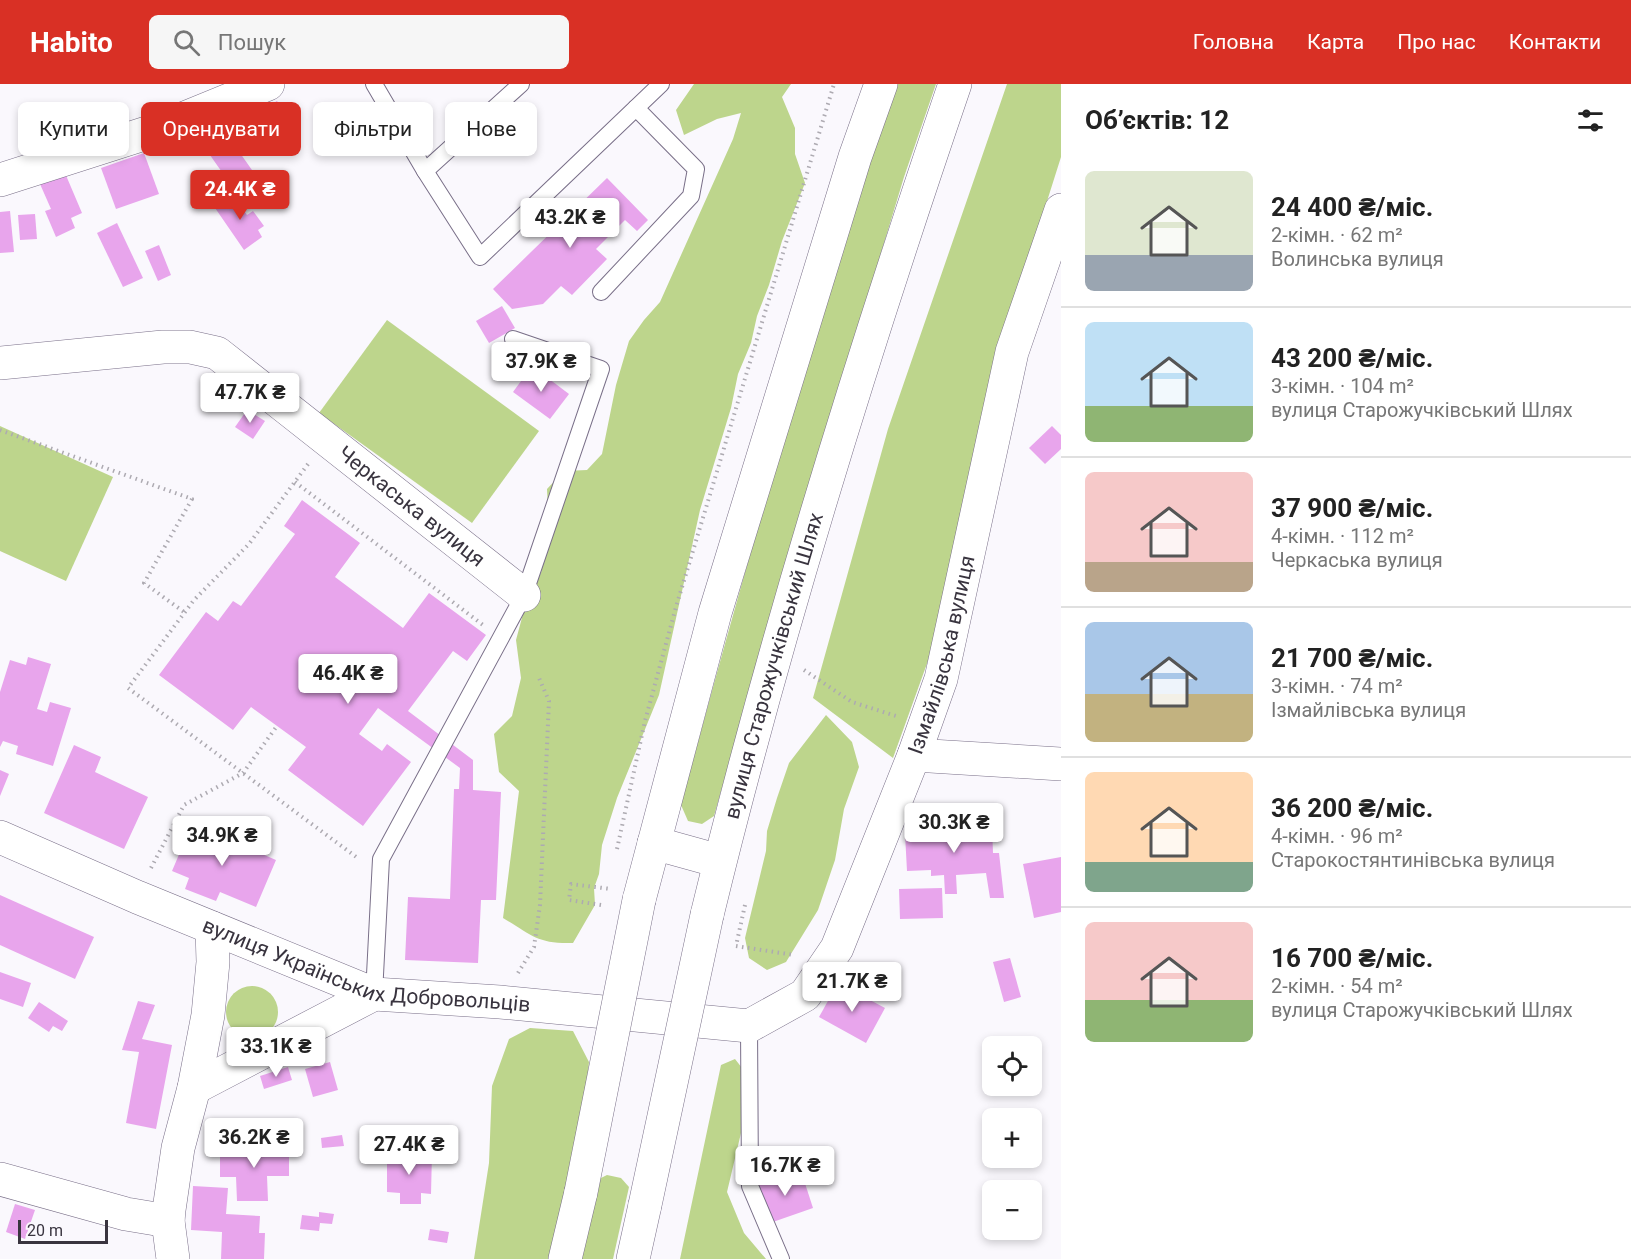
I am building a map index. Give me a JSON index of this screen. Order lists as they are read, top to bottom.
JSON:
{
  "streets": {
    "street": [
      "Черкаська вулиця",
      "Ізмайлівська вулиця",
      "вулиця Старожучківський Шлях",
      "вулиця Українських Добровольців"
    ]
  },
  "crossings": [
    ["Ізмайлівська вулиця", "вулиця Українських Добровольців"]
  ],
  "scale_bar": "20 m",
  "page": {
    "header": "Habito",
    "search": "Пошук",
    "nav": [
      "Головна",
      "Карта",
      "Про нас",
      "Контакти"
    ],
    "heading": "Об’єктів: 12",
    "chip": [
      "Купити",
      "Орендувати",
      "Фільтри",
      "Нове"
    ],
    "list": [
      {
        "name": "24 400 ₴/міс.",
        "note": "2-кімн. · 62 m² · Волинська вулиця"
      },
      {
        "name": "43 200 ₴/міс.",
        "note": "3-кімн. · 104 m² · вулиця Старожучківський Шлях"
      },
      {
        "name": "37 900 ₴/міс.",
        "note": "4-кімн. · 112 m² · Черкаська вулиця"
      },
      {
        "name": "21 700 ₴/міс.",
        "note": "3-кімн. · 74 m² · Ізмайлівська вулиця"
      },
      {
        "name": "36 200 ₴/міс.",
        "note": "4-кімн. · 96 m² · Старокостянтинівська вулиця"
      },
      {
        "name": "16 700 ₴/міс.",
        "note": "2-кімн. · 54 m² · вулиця Старожучківський Шлях"
      }
    ],
    "price": [
      "24.4K ₴",
      "43.2K ₴",
      "37.9K ₴",
      "47.7K ₴",
      "46.4K ₴",
      "30.3K ₴",
      "34.9K ₴",
      "21.7K ₴",
      "33.1K ₴",
      "36.2K ₴",
      "27.4K ₴",
      "16.7K ₴"
    ],
    "map_buttons": ["+", "−"],
    "scale": "20 m"
  }
}
